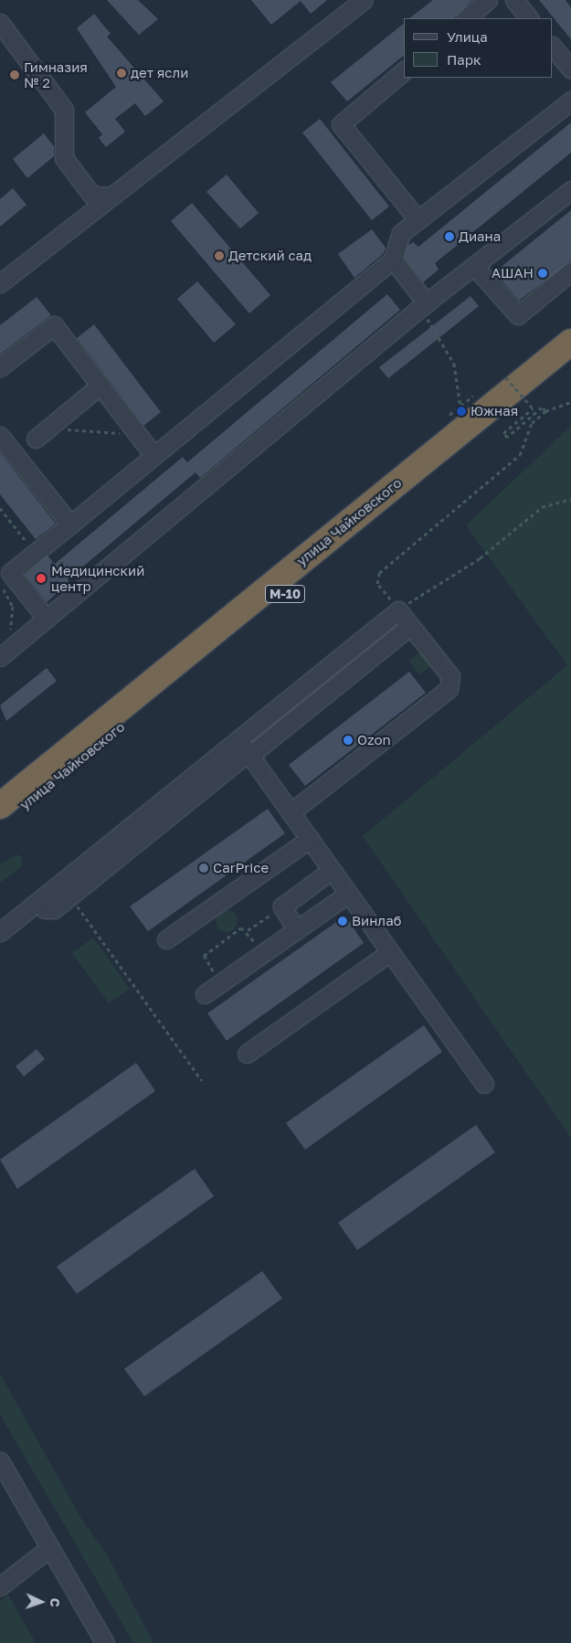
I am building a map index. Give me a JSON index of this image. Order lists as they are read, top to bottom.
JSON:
{
  "streets": {
    "highway": ["улица Чайковского", "М-10"]
  },
  "places": [
    "дет ясли",
    "Гимназия № 2",
    "Диана",
    "Детский сад",
    "AШАН",
    "Южная",
    "Медицинский центр",
    "Ozon",
    "CarPrice",
    "Винлаб"
  ],
  "legend": ["Улица", "Парк"],
  "north": "right"
}
